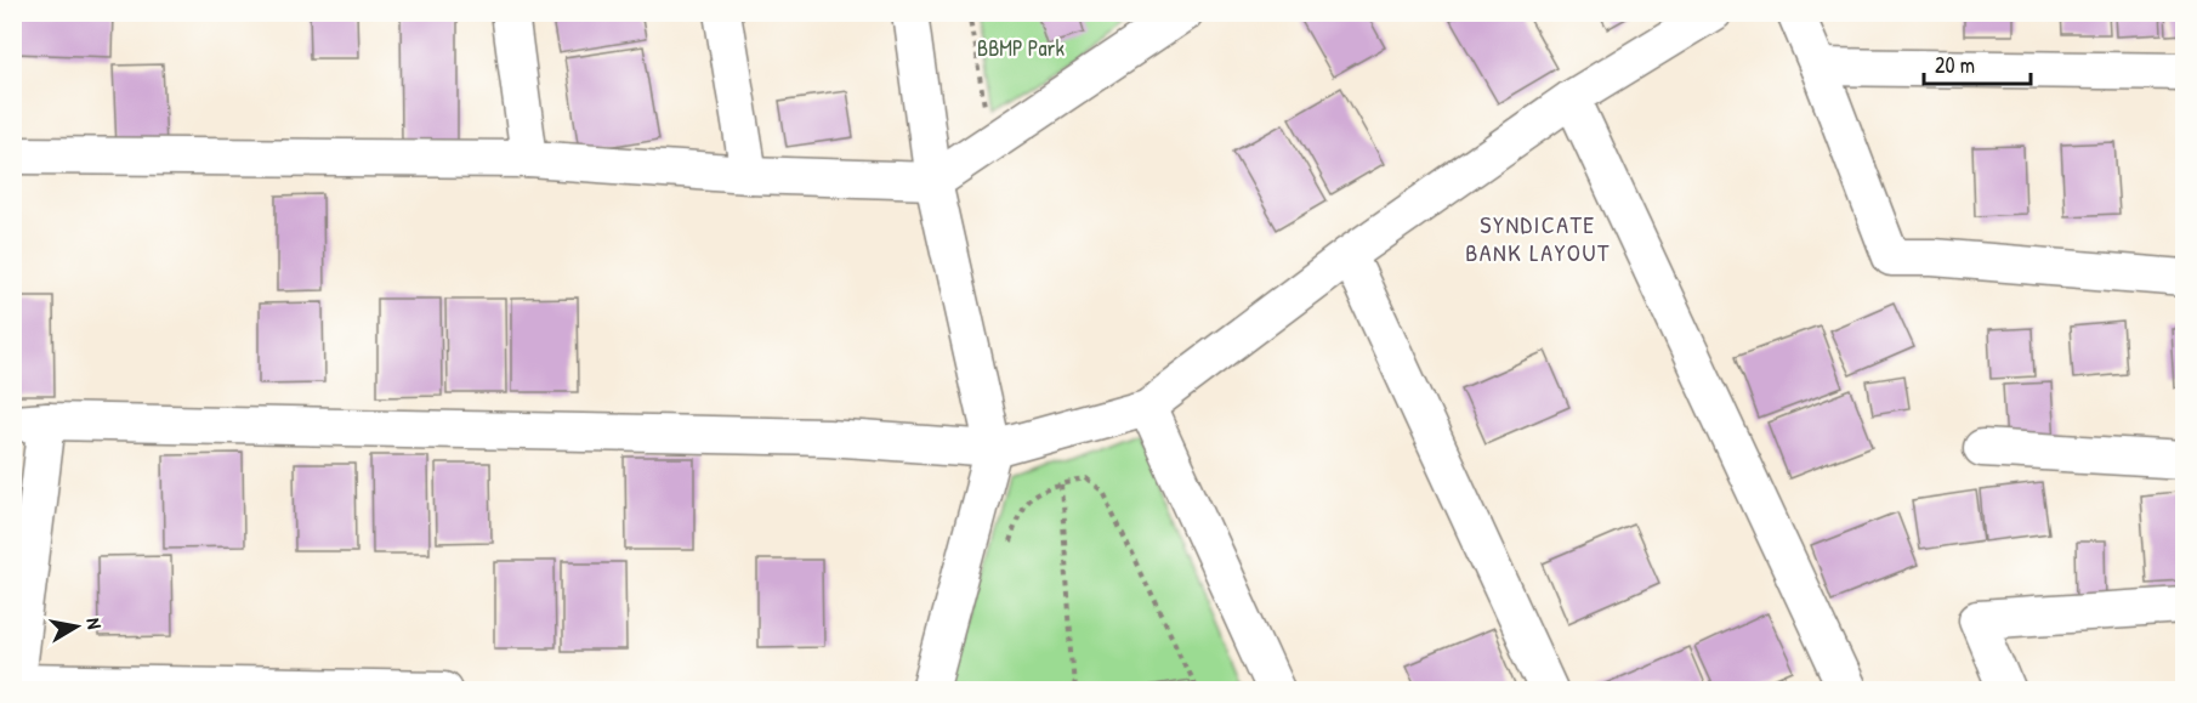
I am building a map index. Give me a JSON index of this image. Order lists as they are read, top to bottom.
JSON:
{
  "districts": ["SYNDICATE BANK LAYOUT"],
  "parks": ["BBMP Park"],
  "scale_bar": "20 m",
  "north": "right"
}
